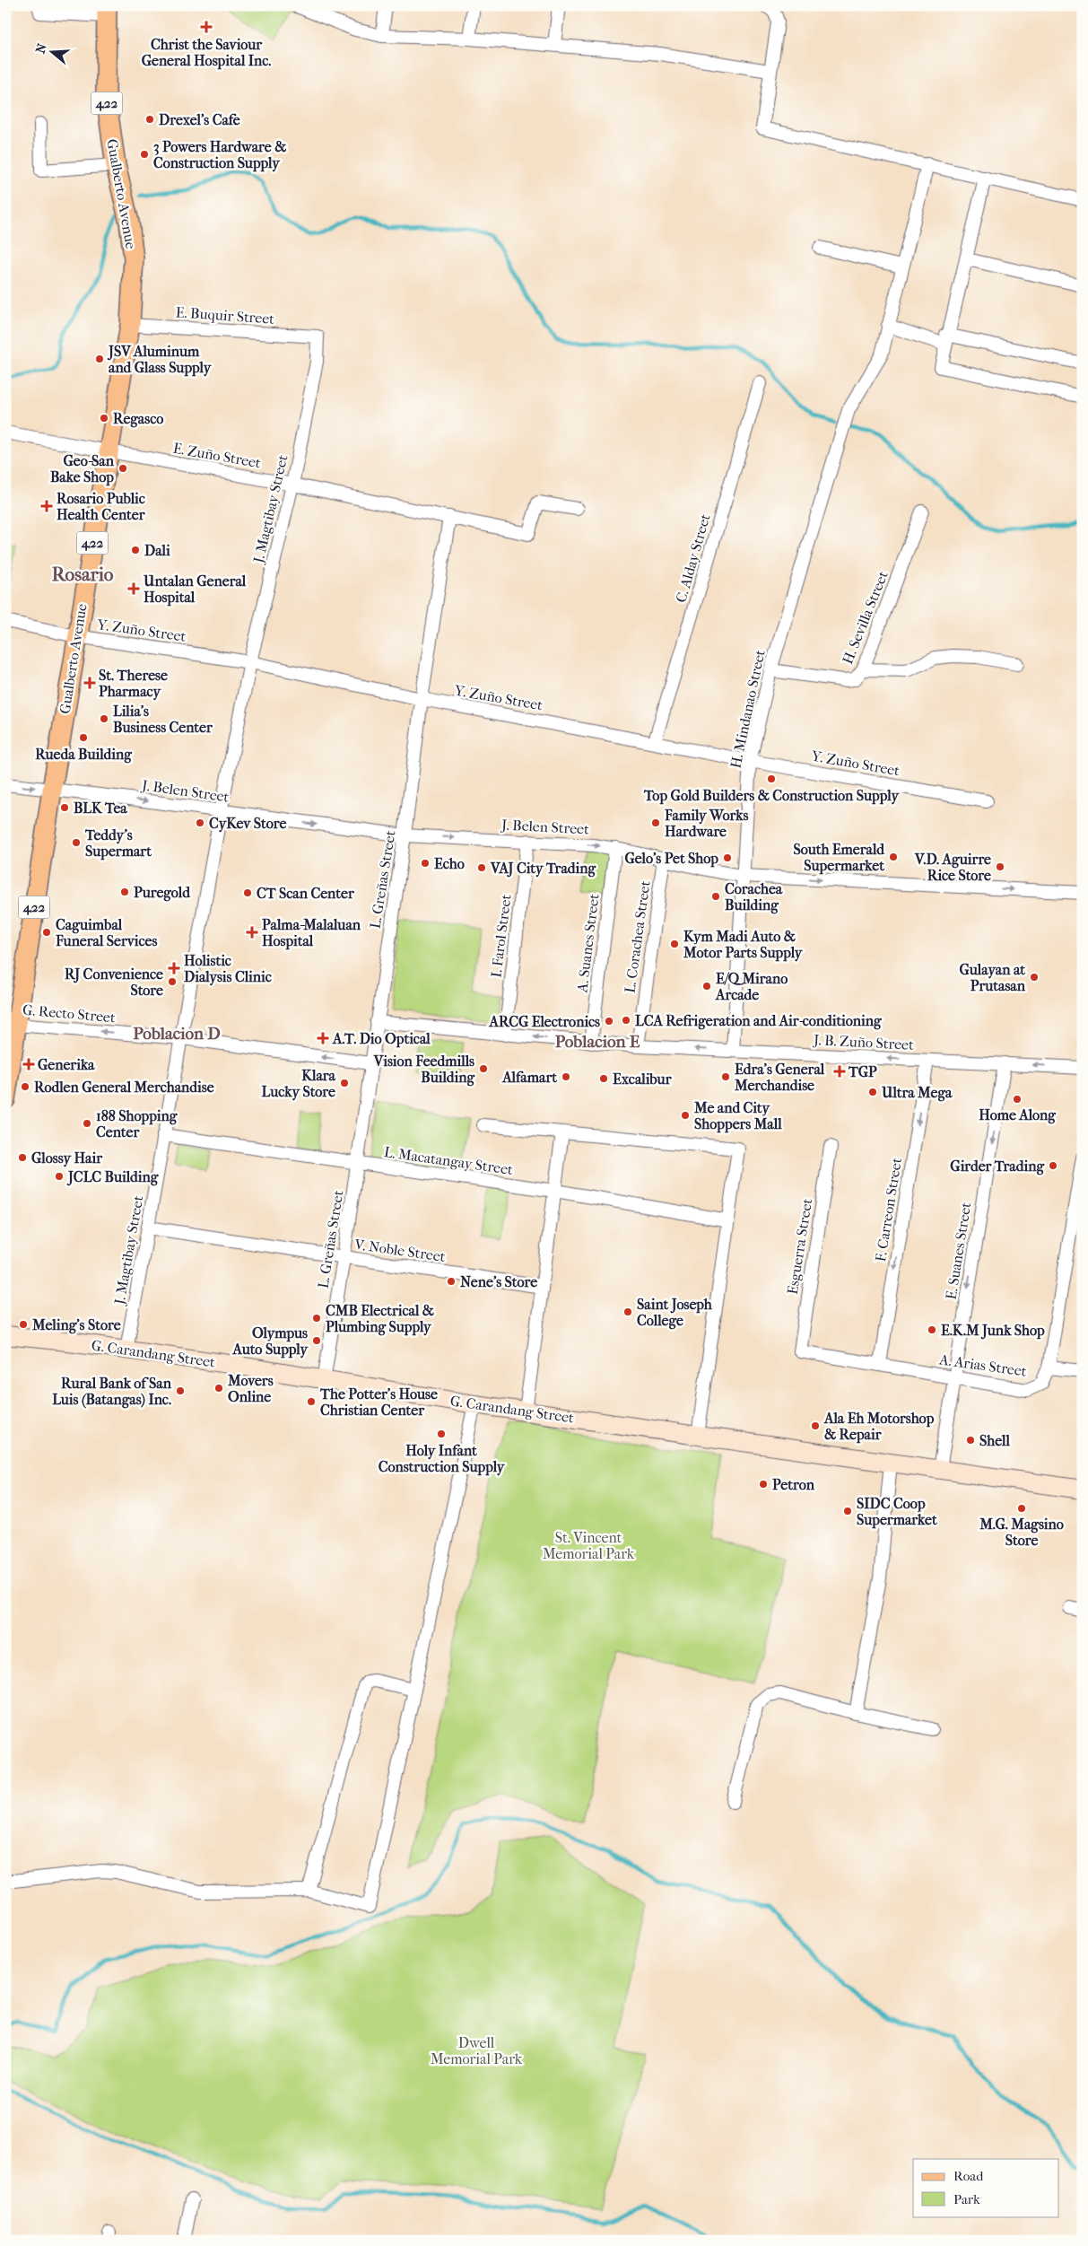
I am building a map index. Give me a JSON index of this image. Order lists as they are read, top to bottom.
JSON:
{
  "streets": {
    "main road": ["422", "Gualberto Avenue", "G. Carandang Street"],
    "street": [
      "E. Buquir Street",
      "E. Zuño Street",
      "J. Magtibay Street",
      "C. Alday Street",
      "H. Sevilla Street",
      "Y. Zuño Street",
      "H. Mindanao Street",
      "J. Belen Street",
      "L. Greñas Street",
      "I. Farol Street",
      "L. Corachea Street",
      "A. Suanes Street",
      "G. Recto Street",
      "J. B. Zuño Street",
      "L. Macatangay Street",
      "F. Carreon Street",
      "Esguerra Street",
      "V. Noble Street",
      "E. Suanes Street",
      "A. Arias Street"
    ]
  },
  "crossings": [
    ["Gualberto Avenue", "E. Buquir Street"],
    ["Gualberto Avenue", "E. Zuño Street"],
    ["Gualberto Avenue", "Y. Zuño Street"],
    ["Gualberto Avenue", "J. Belen Street"],
    ["Gualberto Avenue", "G. Recto Street"],
    ["E. Buquir Street", "J. Magtibay Street"],
    ["E. Zuño Street", "J. Magtibay Street"],
    ["E. Zuño Street", "L. Greñas Street"],
    ["J. Magtibay Street", "Y. Zuño Street"],
    ["J. Magtibay Street", "J. Belen Street"],
    ["J. Magtibay Street", "G. Recto Street"],
    ["J. Magtibay Street", "L. Macatangay Street"],
    ["J. Magtibay Street", "V. Noble Street"],
    ["J. Magtibay Street", "G. Carandang Street"],
    ["C. Alday Street", "Y. Zuño Street"],
    ["H. Sevilla Street", "H. Mindanao Street"],
    ["Y. Zuño Street", "H. Mindanao Street"],
    ["Y. Zuño Street", "L. Greñas Street"],
    ["H. Mindanao Street", "J. Belen Street"],
    ["H. Mindanao Street", "J. B. Zuño Street"],
    ["J. Belen Street", "L. Greñas Street"],
    ["J. Belen Street", "I. Farol Street"],
    ["J. Belen Street", "L. Corachea Street"],
    ["J. Belen Street", "A. Suanes Street"],
    ["L. Greñas Street", "G. Recto Street"],
    ["L. Greñas Street", "J. B. Zuño Street"],
    ["L. Greñas Street", "L. Macatangay Street"],
    ["L. Greñas Street", "V. Noble Street"],
    ["L. Greñas Street", "G. Carandang Street"],
    ["I. Farol Street", "J. B. Zuño Street"],
    ["L. Corachea Street", "J. B. Zuño Street"],
    ["A. Suanes Street", "J. B. Zuño Street"],
    ["J. B. Zuño Street", "F. Carreon Street"],
    ["J. B. Zuño Street", "E. Suanes Street"],
    ["F. Carreon Street", "A. Arias Street"],
    ["Esguerra Street", "A. Arias Street"],
    ["E. Suanes Street", "G. Carandang Street"],
    ["E. Suanes Street", "A. Arias Street"]
  ],
  "one_way": [
    "J. Belen Street",
    "G. Recto Street",
    "J. B. Zuño Street",
    "F. Carreon Street",
    "E. Suanes Street"
  ],
  "districts": ["Rosario", "Poblacion D", "Poblacion E"],
  "parks": ["St. Vincent Memorial Park", "Dwell Memorial Park"],
  "places": {
    "health": [
      "Christ the Saviour General Hospital Inc.",
      "Rosario Public Health Center",
      "Untalan General Hospital",
      "St. Therese Pharmacy",
      "Palma-Malaluan Hospital",
      "Holistic Dialysis Clinic",
      "A.T. Dio Optical",
      "Generika",
      "TGP"
    ],
    "other": [
      "Drexel's Cafe",
      "3 Powers Hardware & Construction Supply",
      "JSV Aluminum and Glass Supply",
      "Regasco",
      "Geo-San Bake Shop",
      "Dali",
      "Lilia's Business Center",
      "Rueda Building",
      "Top Gold Builders & Construction Supply",
      "BLK Tea",
      "CyKev Store",
      "Family Works Hardware",
      "Teddy's Supermart",
      "South Emerald Supermarket",
      "Gelo's Pet Shop",
      "Echo",
      "V.D. Aguirre Rice Store",
      "VAJ City Trading",
      "Puregold",
      "CT Scan Center",
      "Corachea Building",
      "Caguimbal Funeral Services",
      "Kym Madi Auto & Motor Parts Supply",
      "Gulayan at Prutasan",
      "RJ Convenience Store",
      "E/Q Mirano Arcade",
      "LCA Refrigeration and Air-conditioning",
      "ARCG Electronics",
      "Vision Feedmills Building",
      "Alfamart",
      "Edra's General Merchandise",
      "Excalibur",
      "Klara Lucky Store",
      "Rodlen General Merchandise",
      "Ultra Mega",
      "Home Along",
      "Me and City Shoppers Mall",
      "188 Shopping Center",
      "Glossy Hair",
      "Girder Trading",
      "JCLC Building",
      "Nene's Store",
      "Saint Joseph College",
      "CMB Electrical & Plumbing Supply",
      "Meling's Store",
      "E.K.M Junk Shop",
      "Olympus Auto Supply",
      "Movers Online",
      "Rural Bank of San Luis (Batangas) Inc.",
      "The Potter's House Christian Center",
      "Ala Eh Motorshop & Repair",
      "Holy Infant Construction Supply",
      "Shell",
      "Petron",
      "M.G. Magsino Store",
      "SIDC Coop Supermarket"
    ]
  },
  "legend": ["Road", "Park"],
  "north": "left"
}
